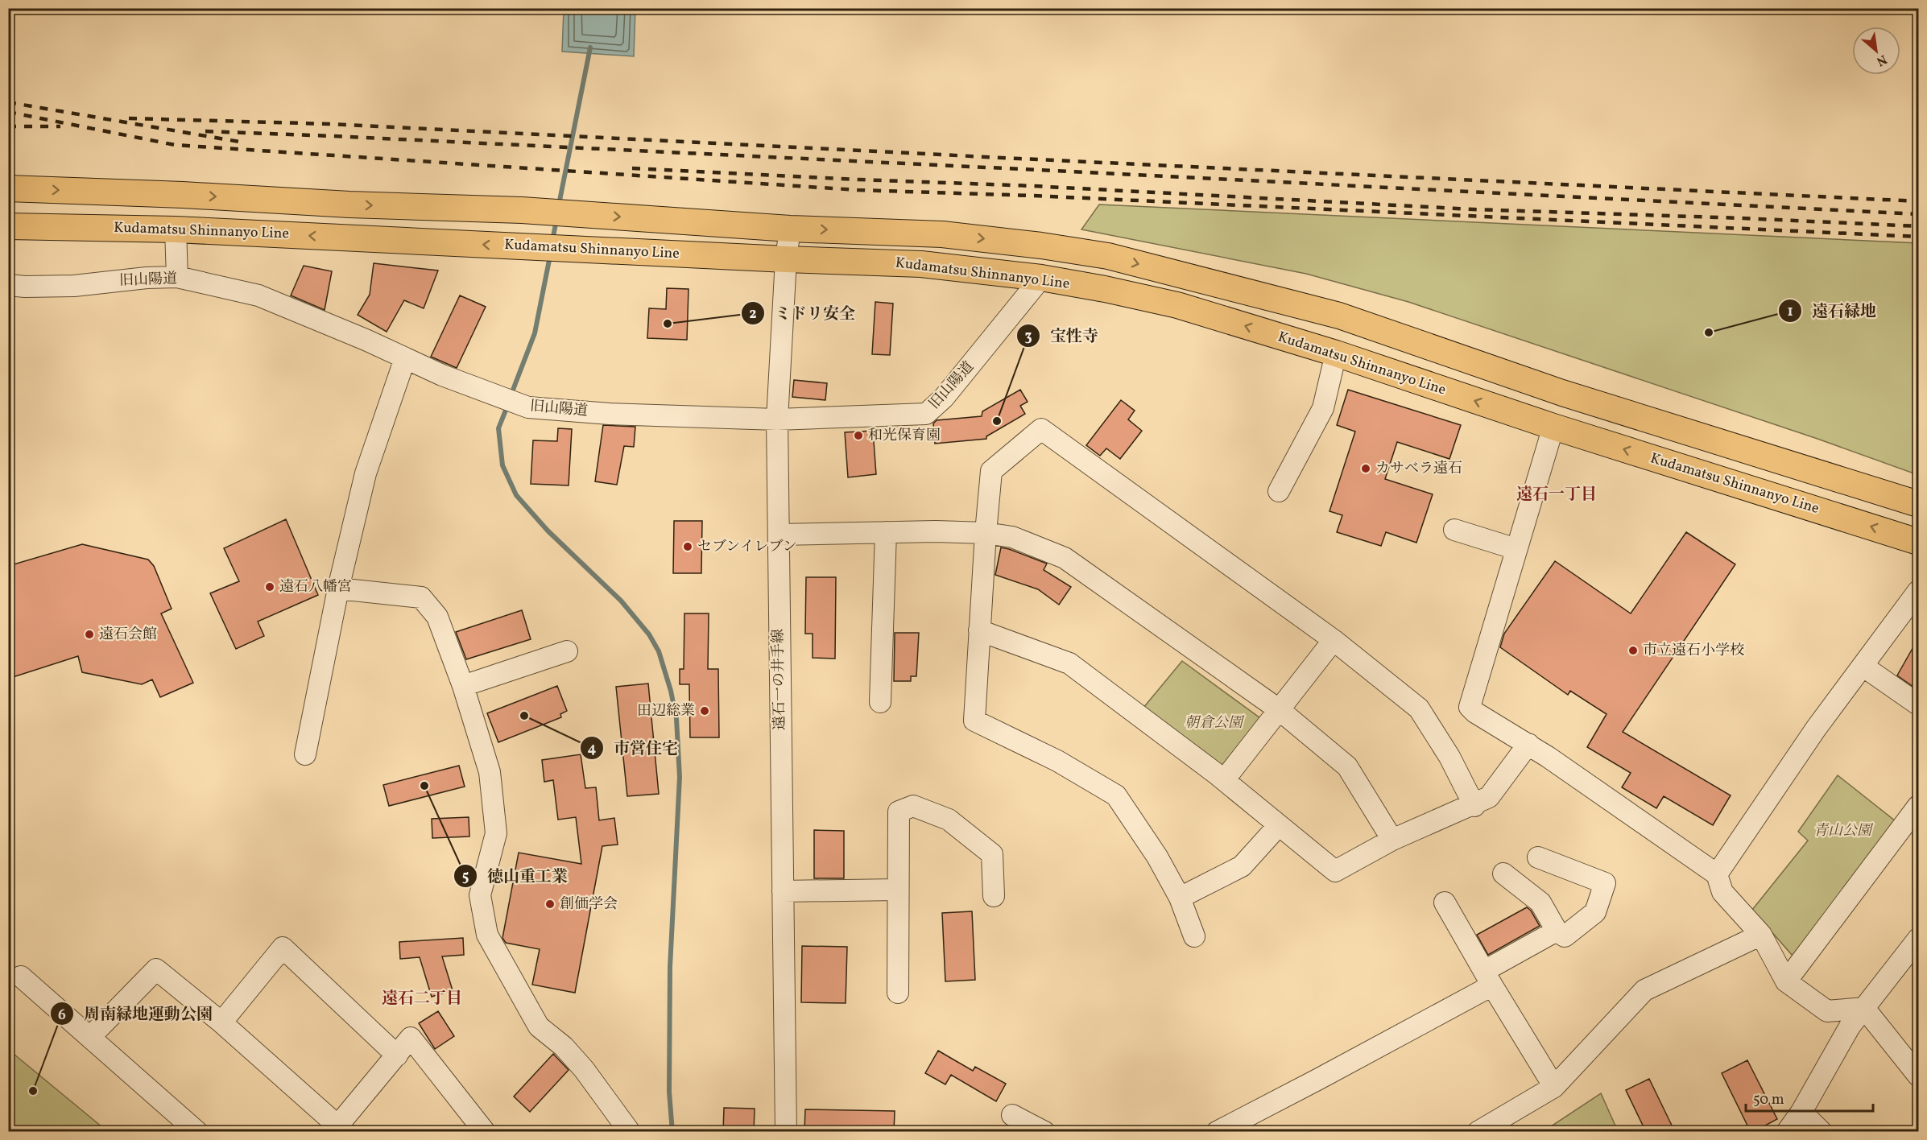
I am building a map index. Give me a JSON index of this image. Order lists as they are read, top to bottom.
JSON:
{
  "streets": {
    "main road": ["Kudamatsu Shinnanyo Line"],
    "street": ["旧山陽道", "遠石一の井手線"]
  },
  "crossings": [
    ["Kudamatsu Shinnanyo Line", "旧山陽道"],
    ["Kudamatsu Shinnanyo Line", "遠石一の井手線"],
    ["旧山陽道", "遠石一の井手線"]
  ],
  "districts": ["遠石一丁目", "遠石二丁目"],
  "parks": ["朝倉公園", "青山公園"],
  "places": [
    "ミドリ安全",
    "遠石緑地",
    "宝性寺",
    "和光保育園",
    "カサベラ遠石",
    "セブンイレブン",
    "遠石八幡宮",
    "遠石会館",
    "市立遠石小学校",
    "田辺総業",
    "市営住宅",
    "徳山重工業",
    "創価学会",
    "周南緑地運動公園"
  ],
  "scale_bar": "50 m",
  "north": "bottom right"
}
